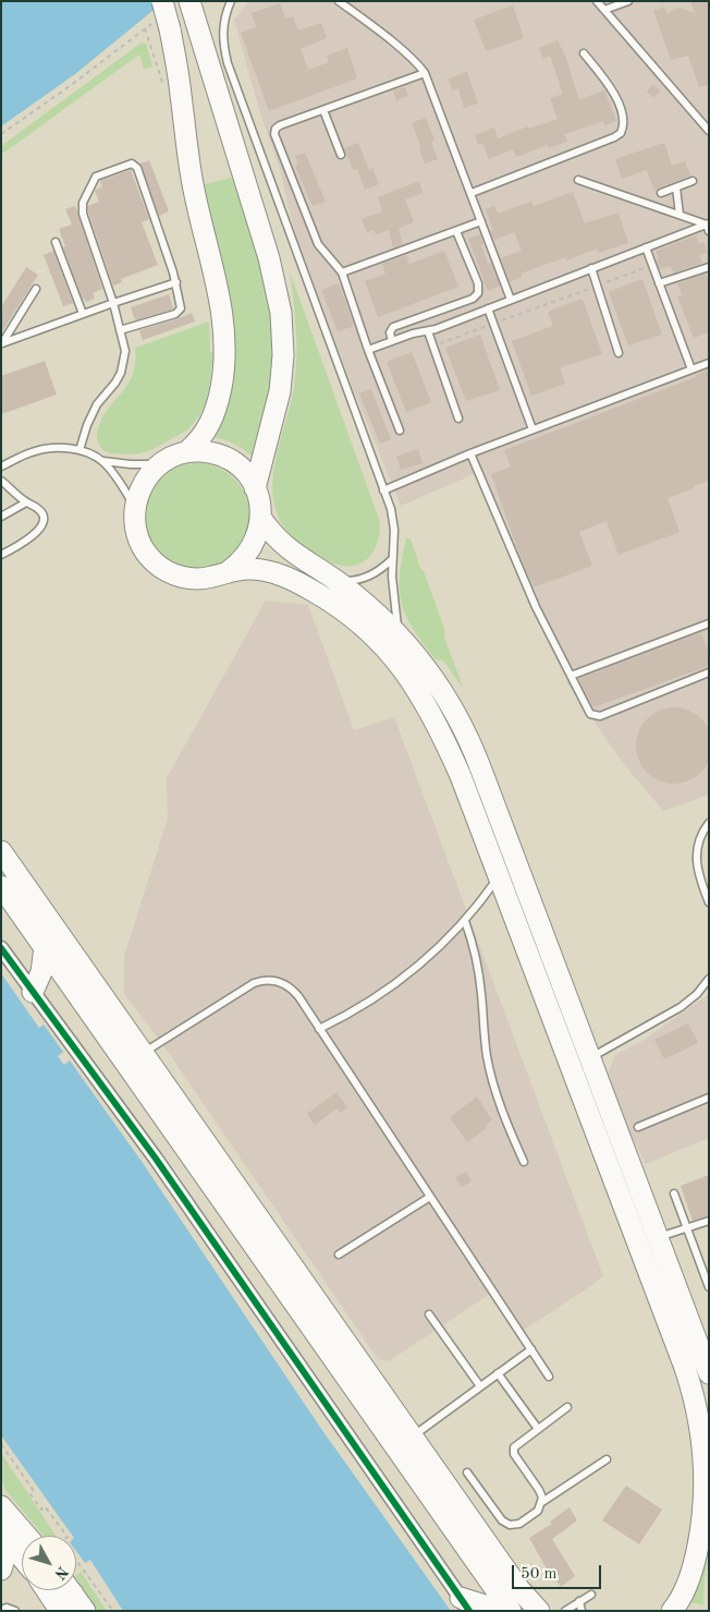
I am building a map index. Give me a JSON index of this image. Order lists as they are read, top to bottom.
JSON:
{
  "scale_bar": "50 m",
  "north": "bottom right"
}
